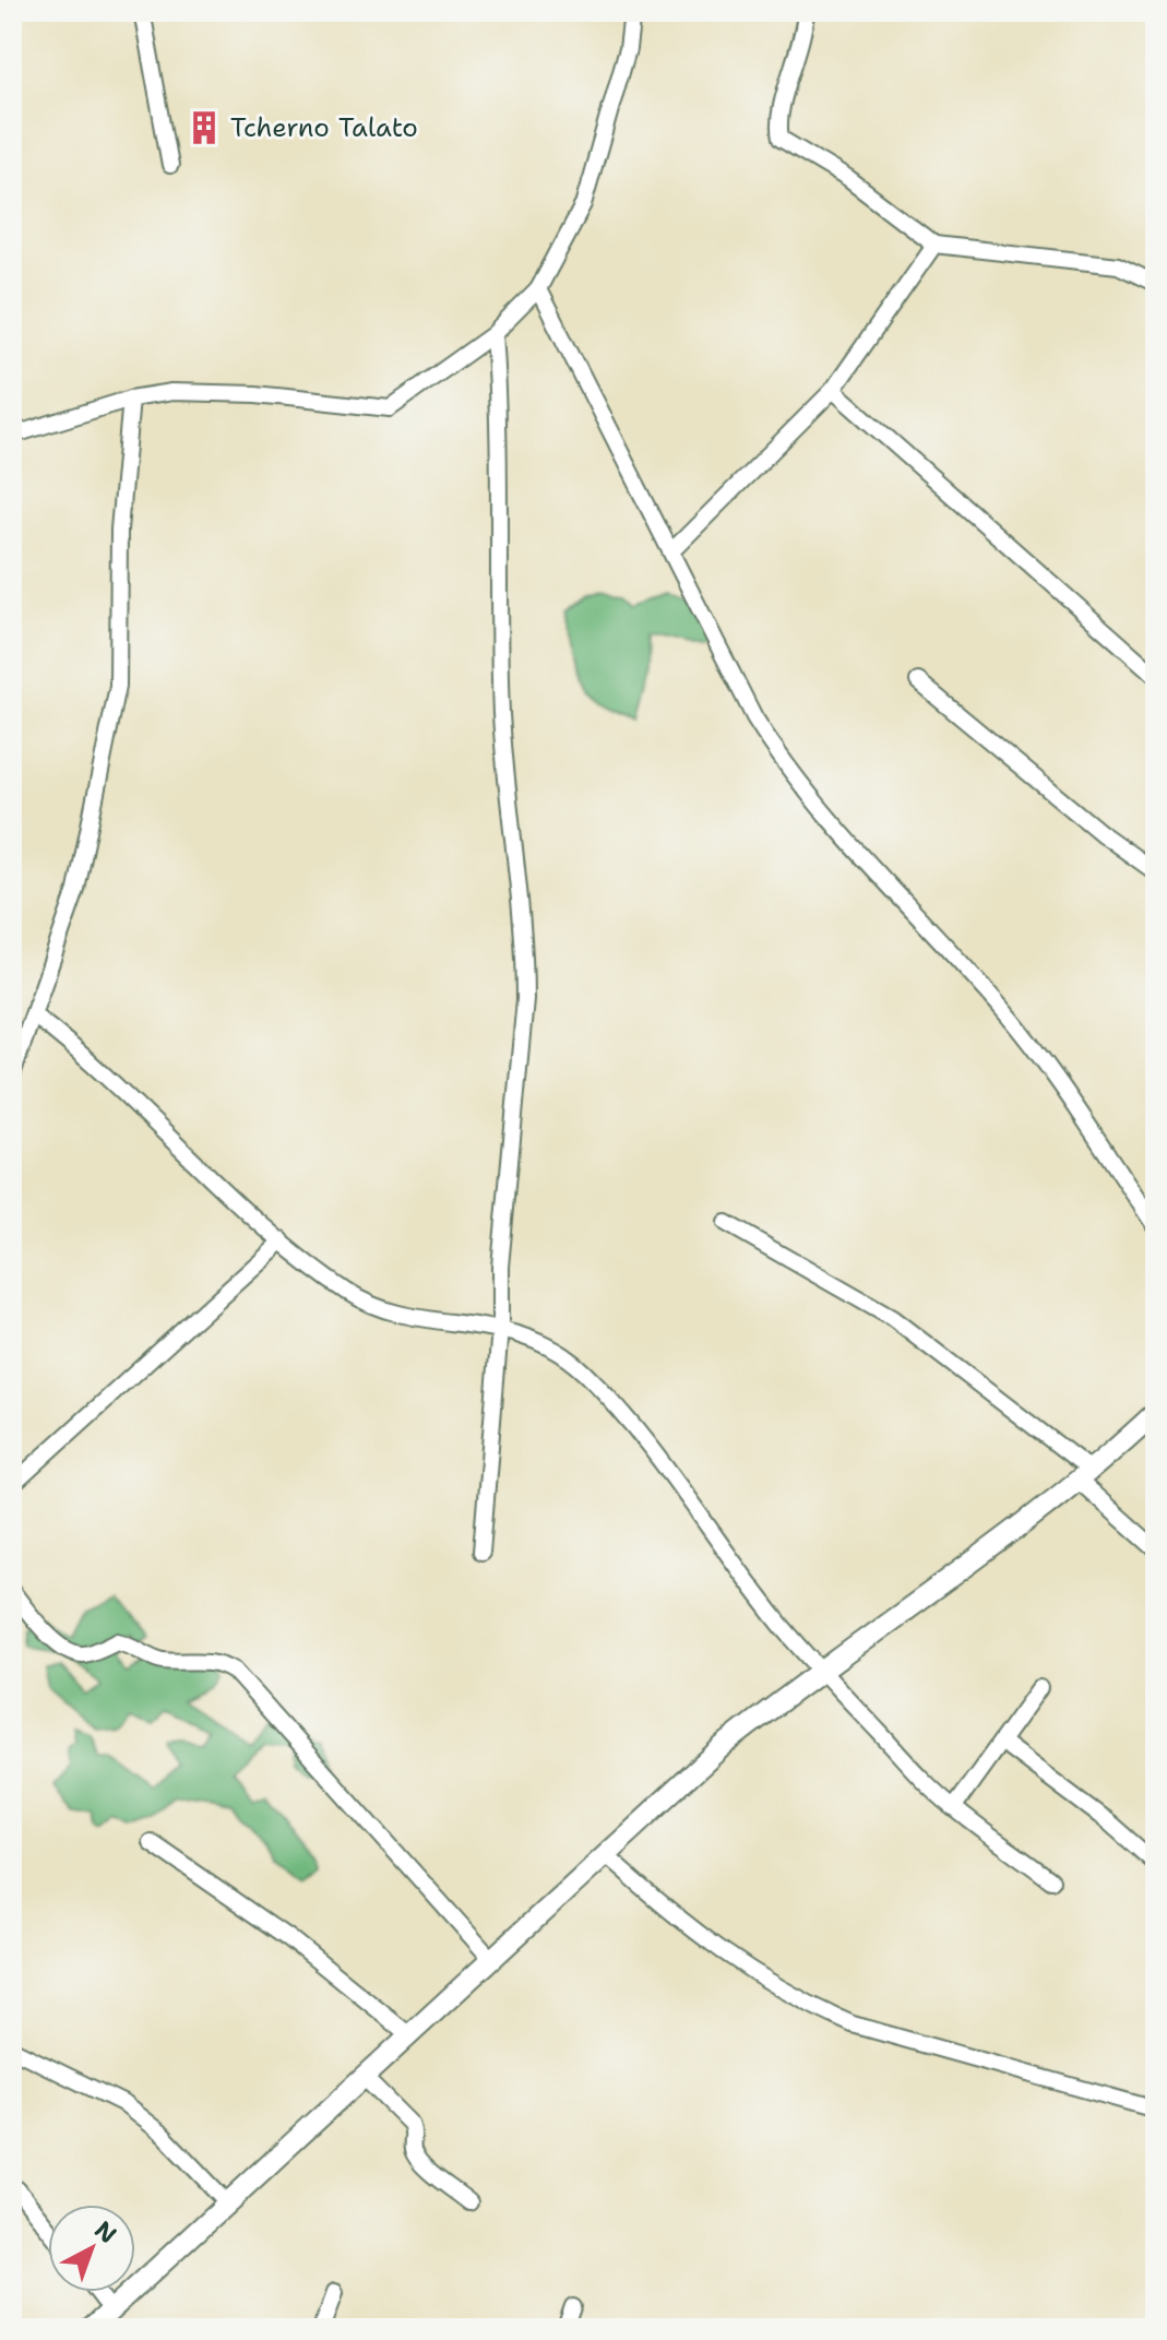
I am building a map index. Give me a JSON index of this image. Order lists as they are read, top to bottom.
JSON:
{
  "places": {
    "building": ["Tcherno Talato"]
  },
  "north": "top right"
}
